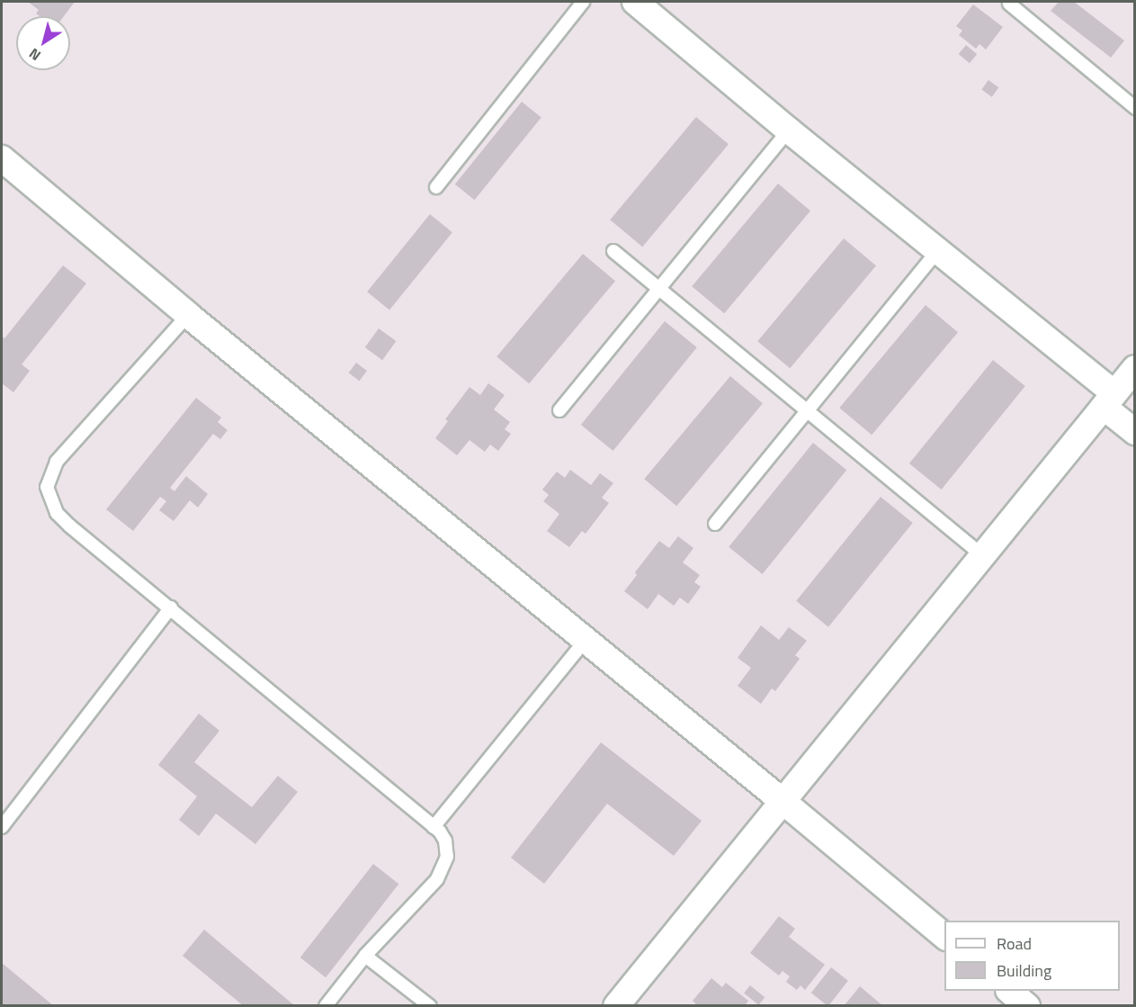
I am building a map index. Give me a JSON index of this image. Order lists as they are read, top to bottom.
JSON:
{
  "legend": ["Road", "Building"],
  "north": "bottom left"
}
